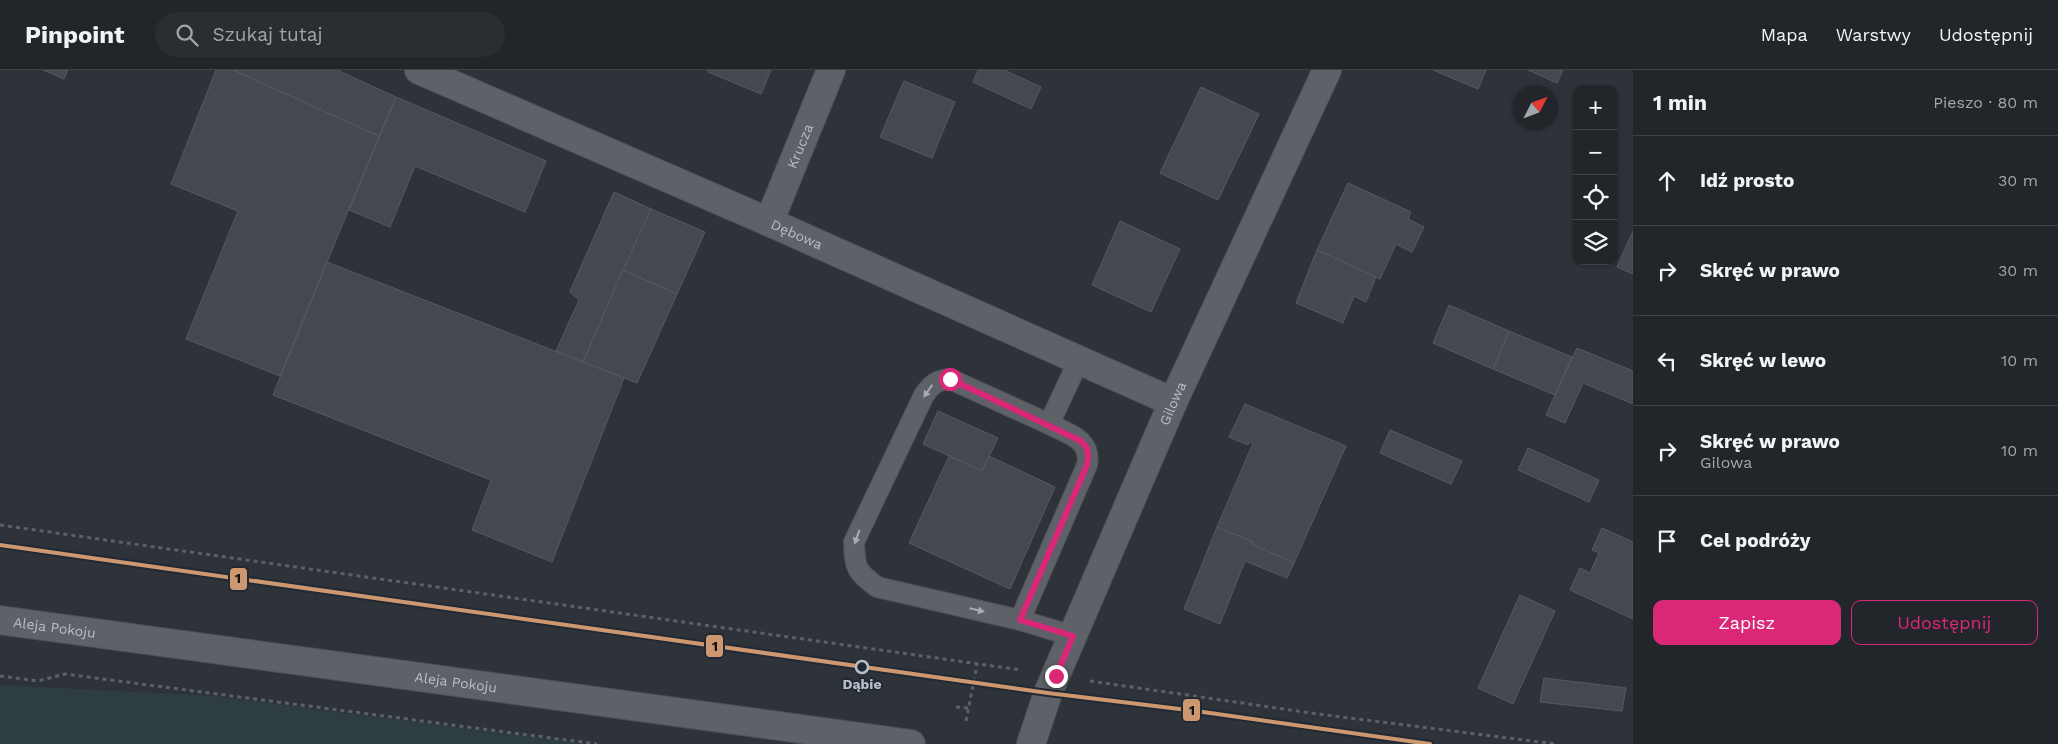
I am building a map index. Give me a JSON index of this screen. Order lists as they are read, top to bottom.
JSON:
{
  "streets": {
    "street": [
      "Krucza",
      "Dębowa",
      "Gilowa",
      "Aleja Pokoju"
    ]
  },
  "crossings": [
    ["Krucza", "Dębowa"],
    ["Dębowa", "Gilowa"]
  ],
  "places": ["Dąbie"],
  "lines": ["tram line 1"],
  "north": "top right",
  "page": {
    "header": "Pinpoint",
    "search": "Szukaj tutaj",
    "nav": ["Mapa", "Warstwy", "Udostępnij"],
    "heading": ["1 min", "Pieszo · 80 m"],
    "map_buttons": ["+", "−"],
    "list": [
      ["Idź prosto", "30 m"],
      ["Skręć w prawo", "30 m"],
      ["Skręć w lewo", "10 m"],
      ["Skręć w prawo", "Gilowa", "10 m"],
      "Cel podróży"
    ],
    "buttons": ["Zapisz", "Udostępnij"]
  }
}
